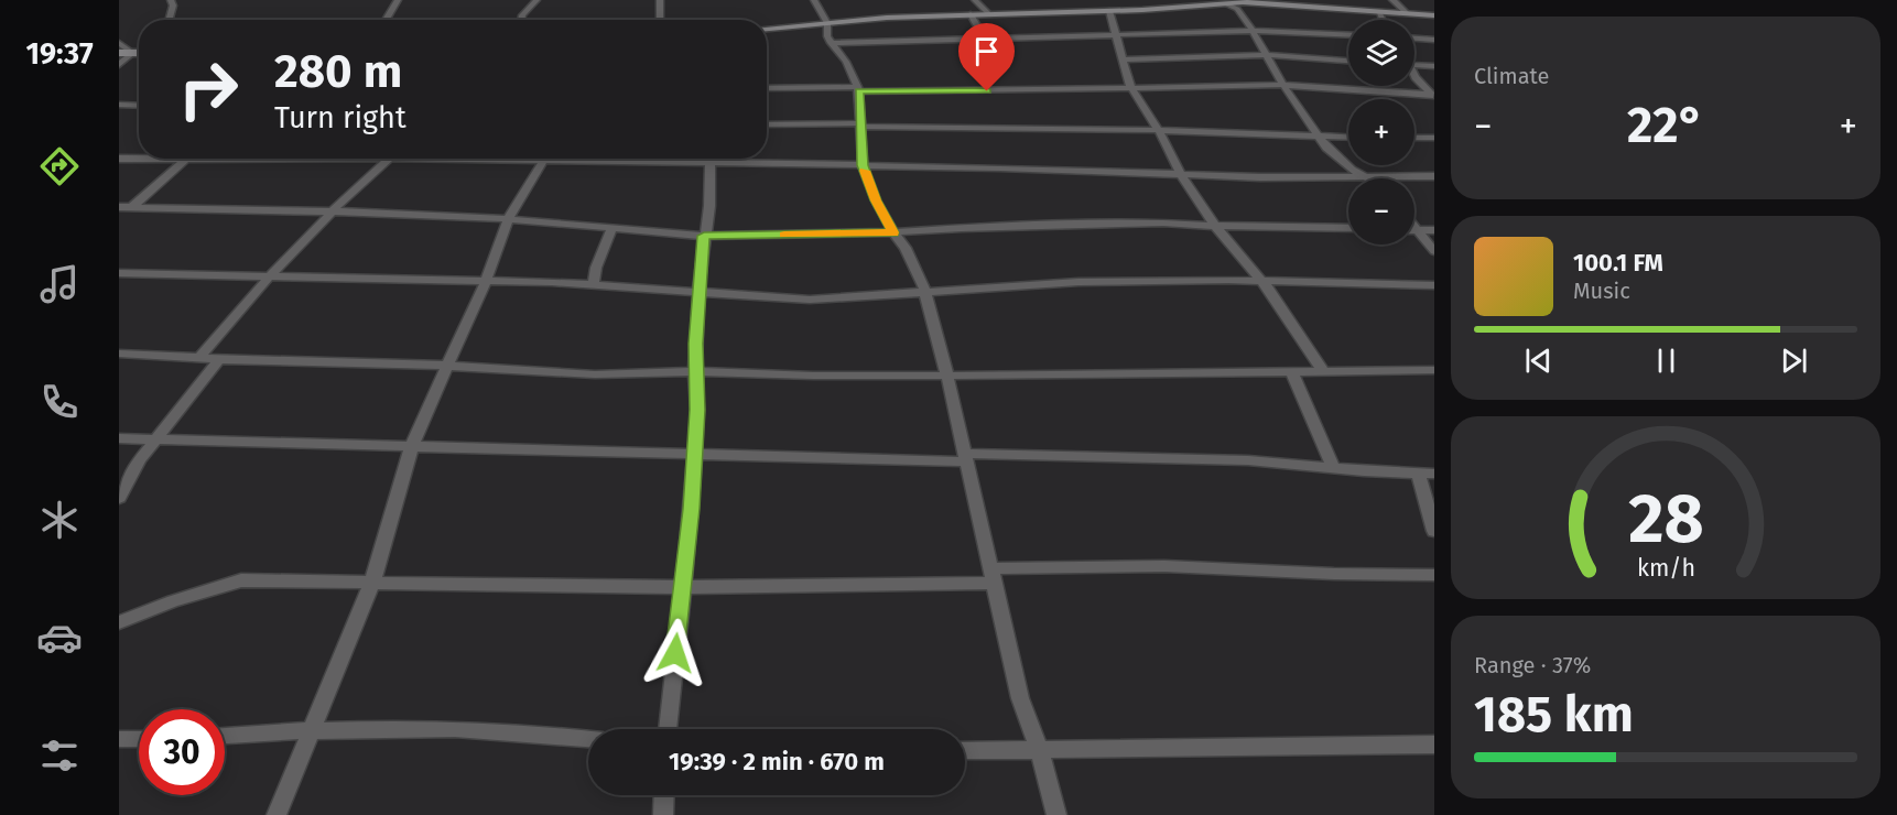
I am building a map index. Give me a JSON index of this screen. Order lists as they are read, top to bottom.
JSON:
{
  "page": {
    "tabs": "19:37",
    "tile": [
      "Climate",
      ["Range · 37%", "185 km"]
    ],
    "map_buttons": ["+", "−"],
    "turn": ["280 m", "Turn right"],
    "heat": ["−", "22°", "+"],
    "song": ["100.1 FM", "Music"],
    "limit": "30",
    "trip": "19:39 · 2 min · 670 m",
    "gauge": ["28", "km/h"]
  }
}
